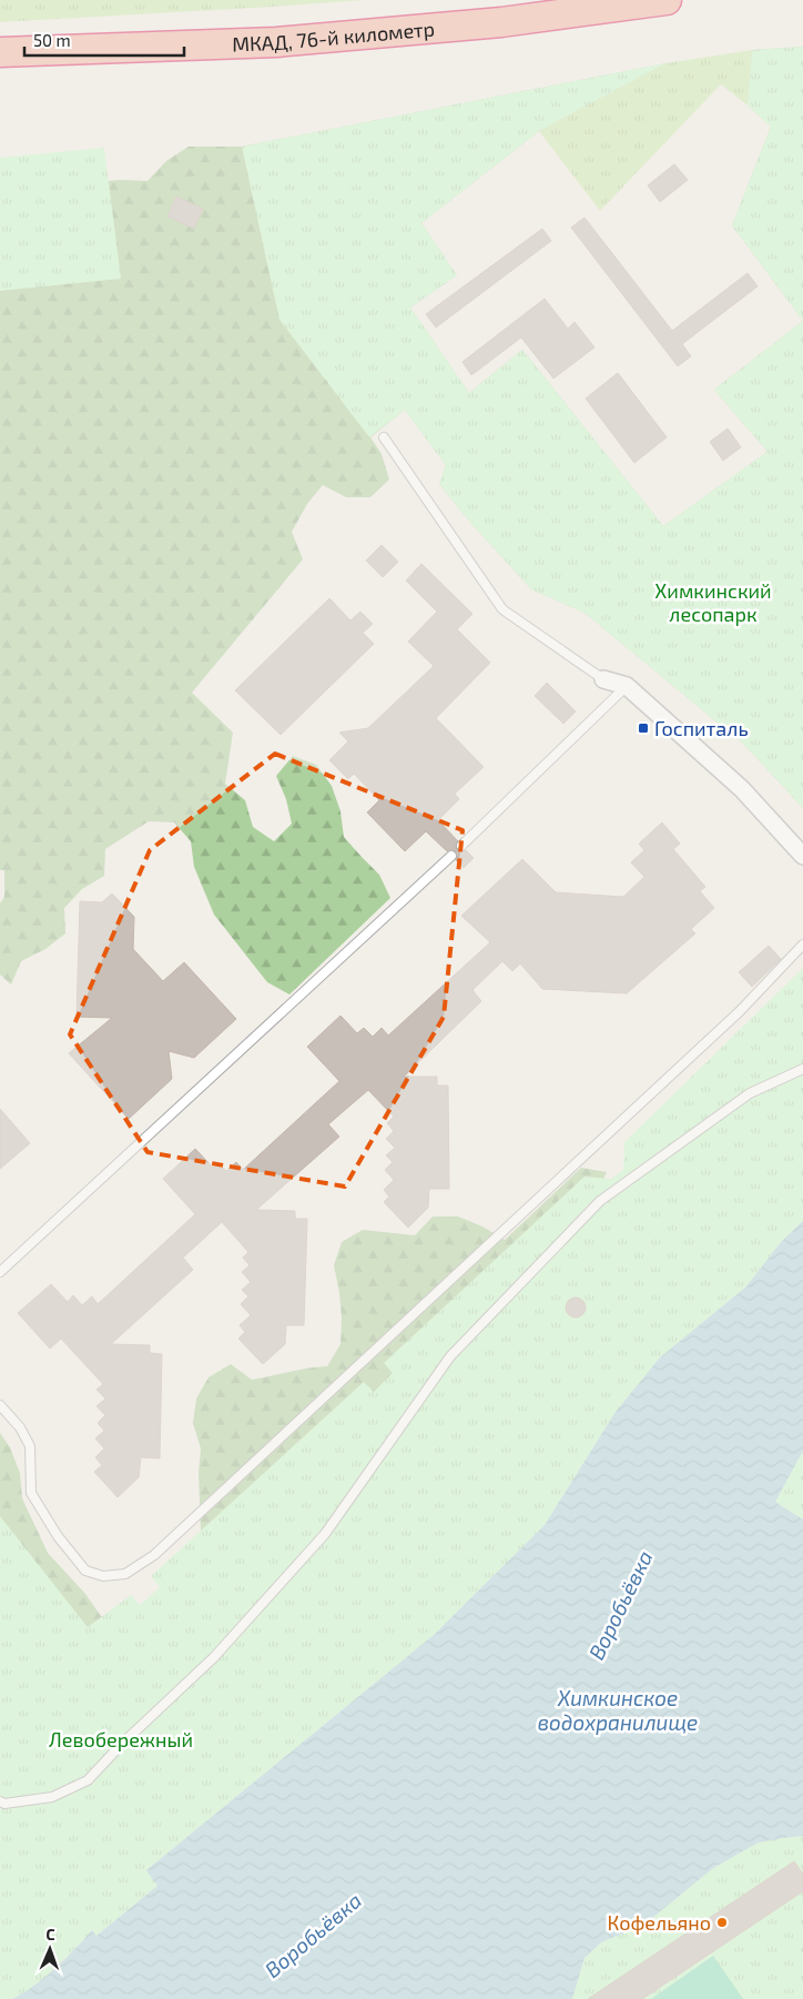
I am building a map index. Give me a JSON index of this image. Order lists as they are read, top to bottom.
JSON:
{
  "streets": {
    "highway": ["МКАД, 76-й километр"]
  },
  "water": ["Воробьёвка", "Химкинское водохранилище"],
  "parks": ["Химкинский лесопарк", "Левобережный"],
  "places": {
    "transit": ["Госпиталь"],
    "other": ["Кофельяно"]
  },
  "scale_bar": "50 m",
  "north": "top"
}
